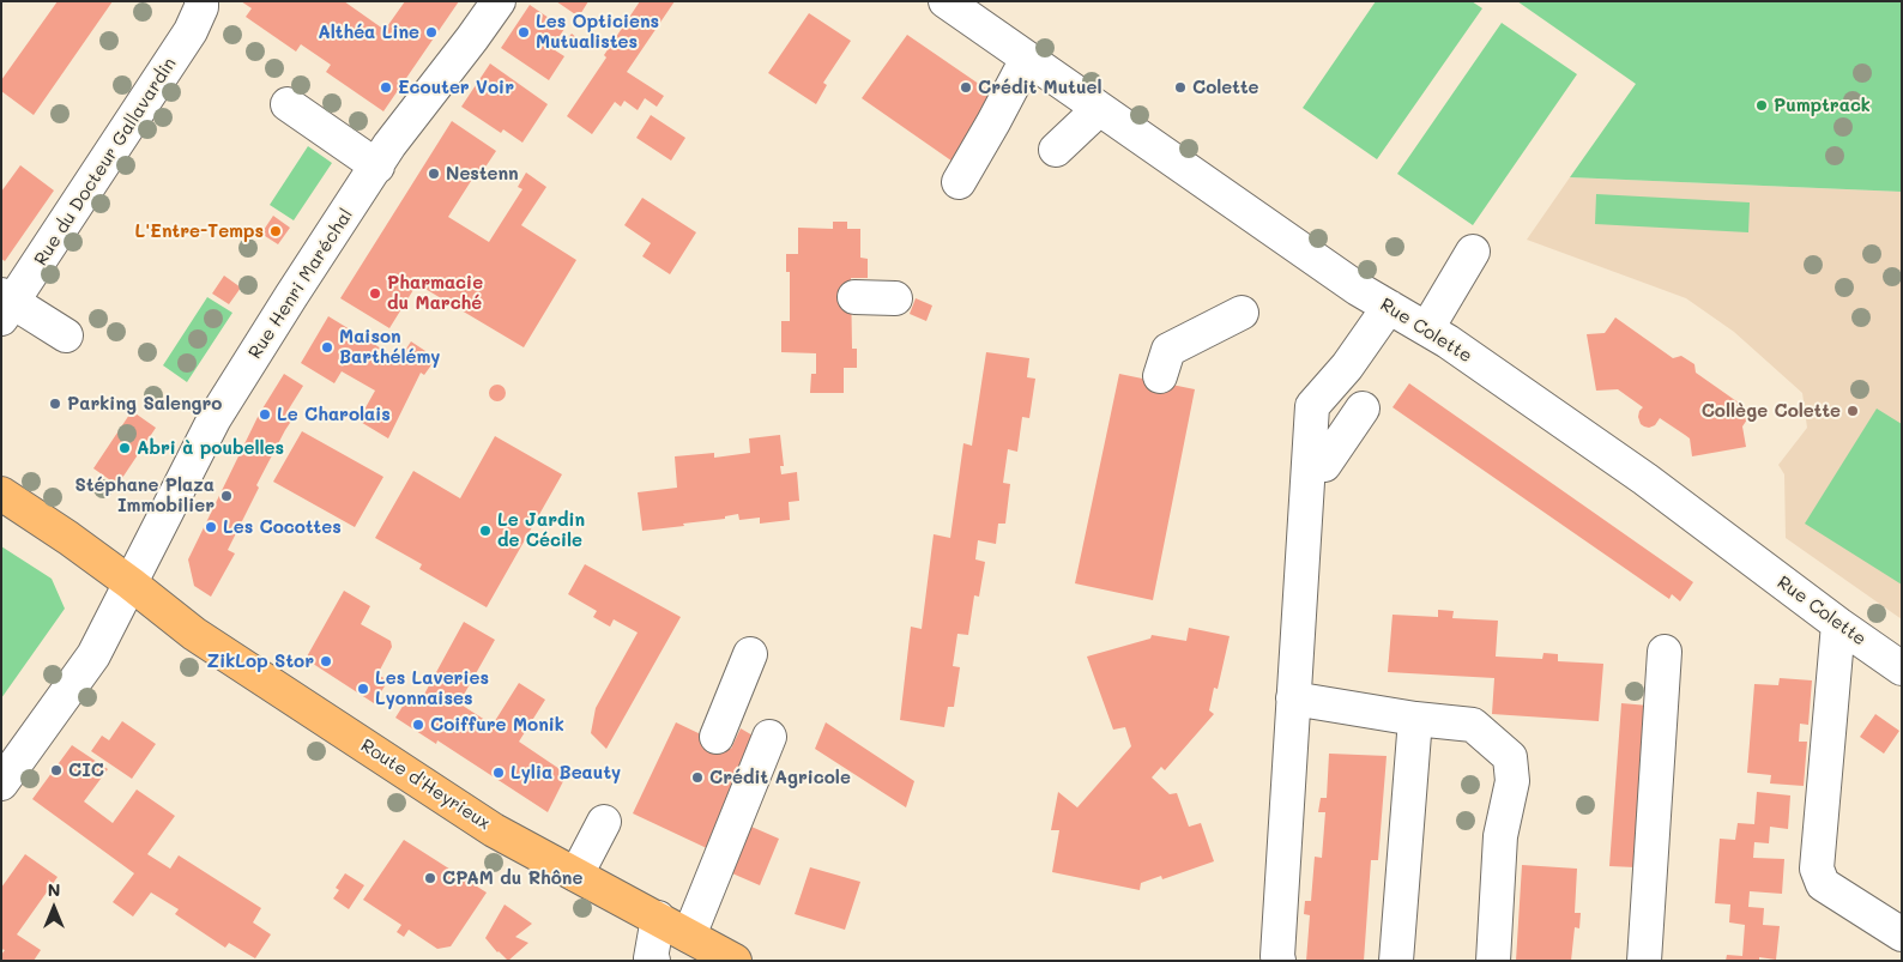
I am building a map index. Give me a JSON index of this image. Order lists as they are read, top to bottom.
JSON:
{
  "streets": {
    "main road": ["Route d'Heyrieux"],
    "street": ["Rue du Docteur Gallavardin", "Rue Henri Maréchal", "Rue Colette"]
  },
  "crossings": [
    ["Rue Henri Maréchal", "Route d'Heyrieux"]
  ],
  "places": [
    "Althéa Line",
    "Les Opticiens Mutualistes",
    "Ecouter Voir",
    "Crédit Mutuel",
    "Colette",
    "Pumptrack",
    "Nestenn",
    "L'Entre-Temps",
    "Pharmacie du Marché",
    "Maison Barthélémy",
    "Parking Salengro",
    "Collège Colette",
    "Le Charolais",
    "Abri à poubelles",
    "Stéphane Plaza Immobilier",
    "Les Cocottes",
    "Le Jardin de Cécile",
    "ZikLop Stor",
    "Les Laveries Lyonnaises",
    "Coiffure Monik",
    "CIC",
    "Lylia Beauty",
    "Crédit Agricole",
    "CPAM du Rhône"
  ],
  "north": "top"
}
